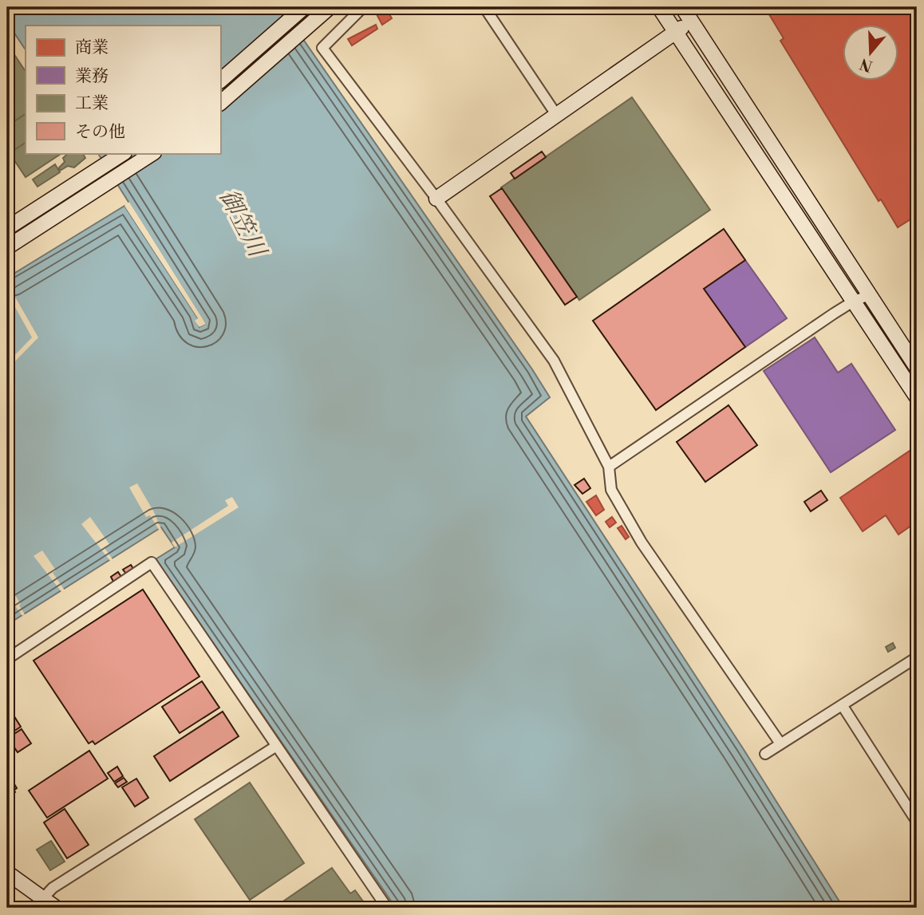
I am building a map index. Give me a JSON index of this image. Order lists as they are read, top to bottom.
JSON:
{
  "water": ["御笠川"],
  "legend": [
    "商業",
    "業務",
    "工業",
    "その他"
  ],
  "north": "bottom"
}
